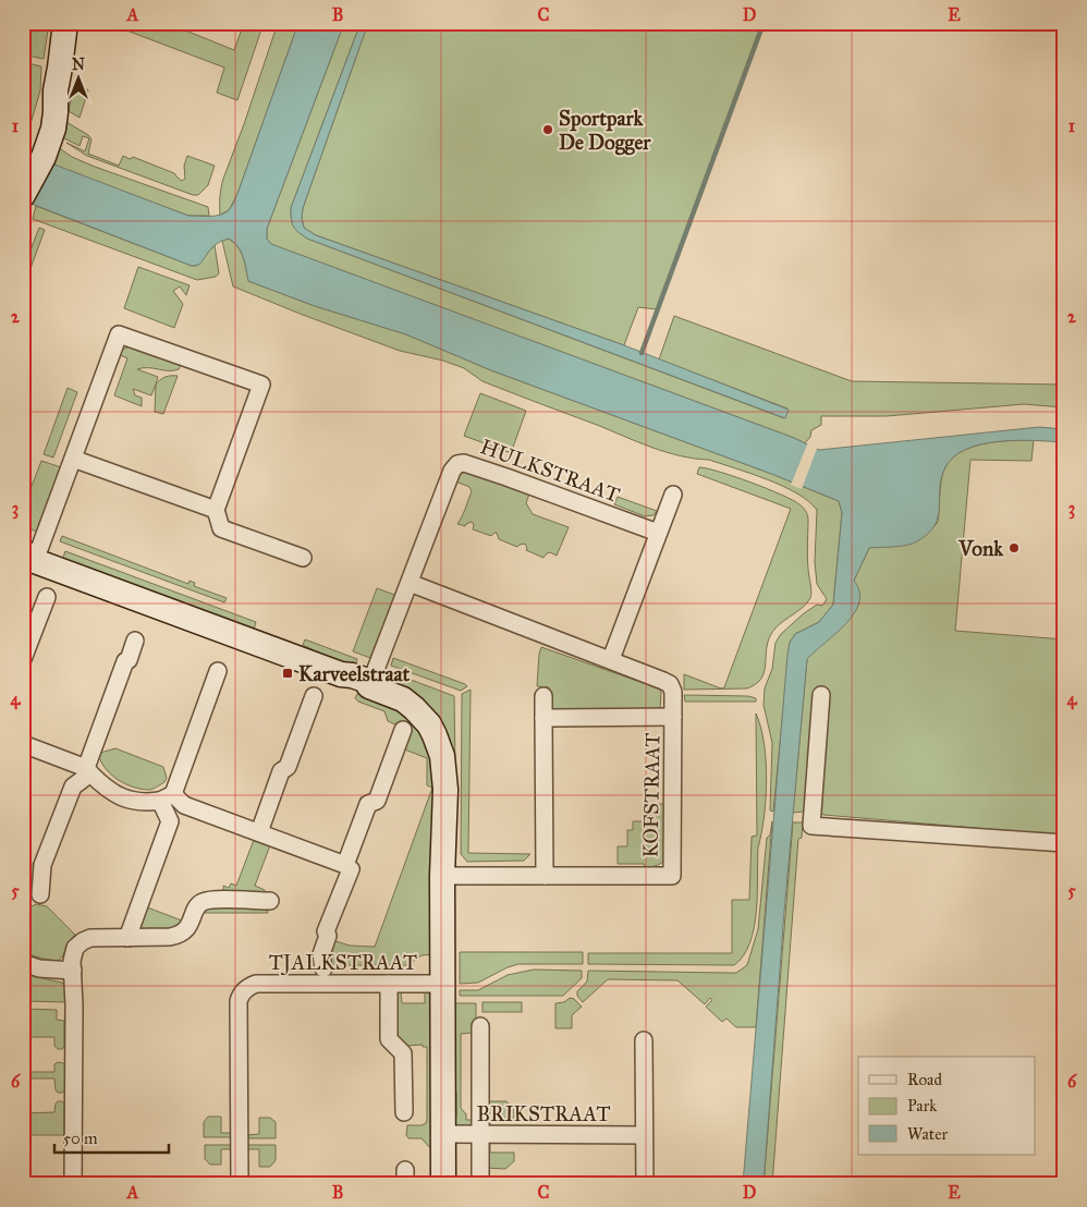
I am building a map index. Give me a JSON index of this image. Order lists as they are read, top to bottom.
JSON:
{
  "streets": {
    "street": [
      "HULKSTRAAT",
      "KOFSTRAAT",
      "TJALKSTRAAT",
      "BRIKSTRAAT"
    ]
  },
  "places": {
    "other": ["Sportpark De Dogger", "Vonk"],
    "transit": ["Karveelstraat"]
  },
  "legend": ["Road", "Park", "Water"],
  "scale_bar": "50 m",
  "north": "top",
  "grid": {
    "columns": [
      "A",
      "B",
      "C",
      "D",
      "E"
    ],
    "rows": [
      "1",
      "2",
      "3",
      "4",
      "5",
      "6"
    ]
  }
}
